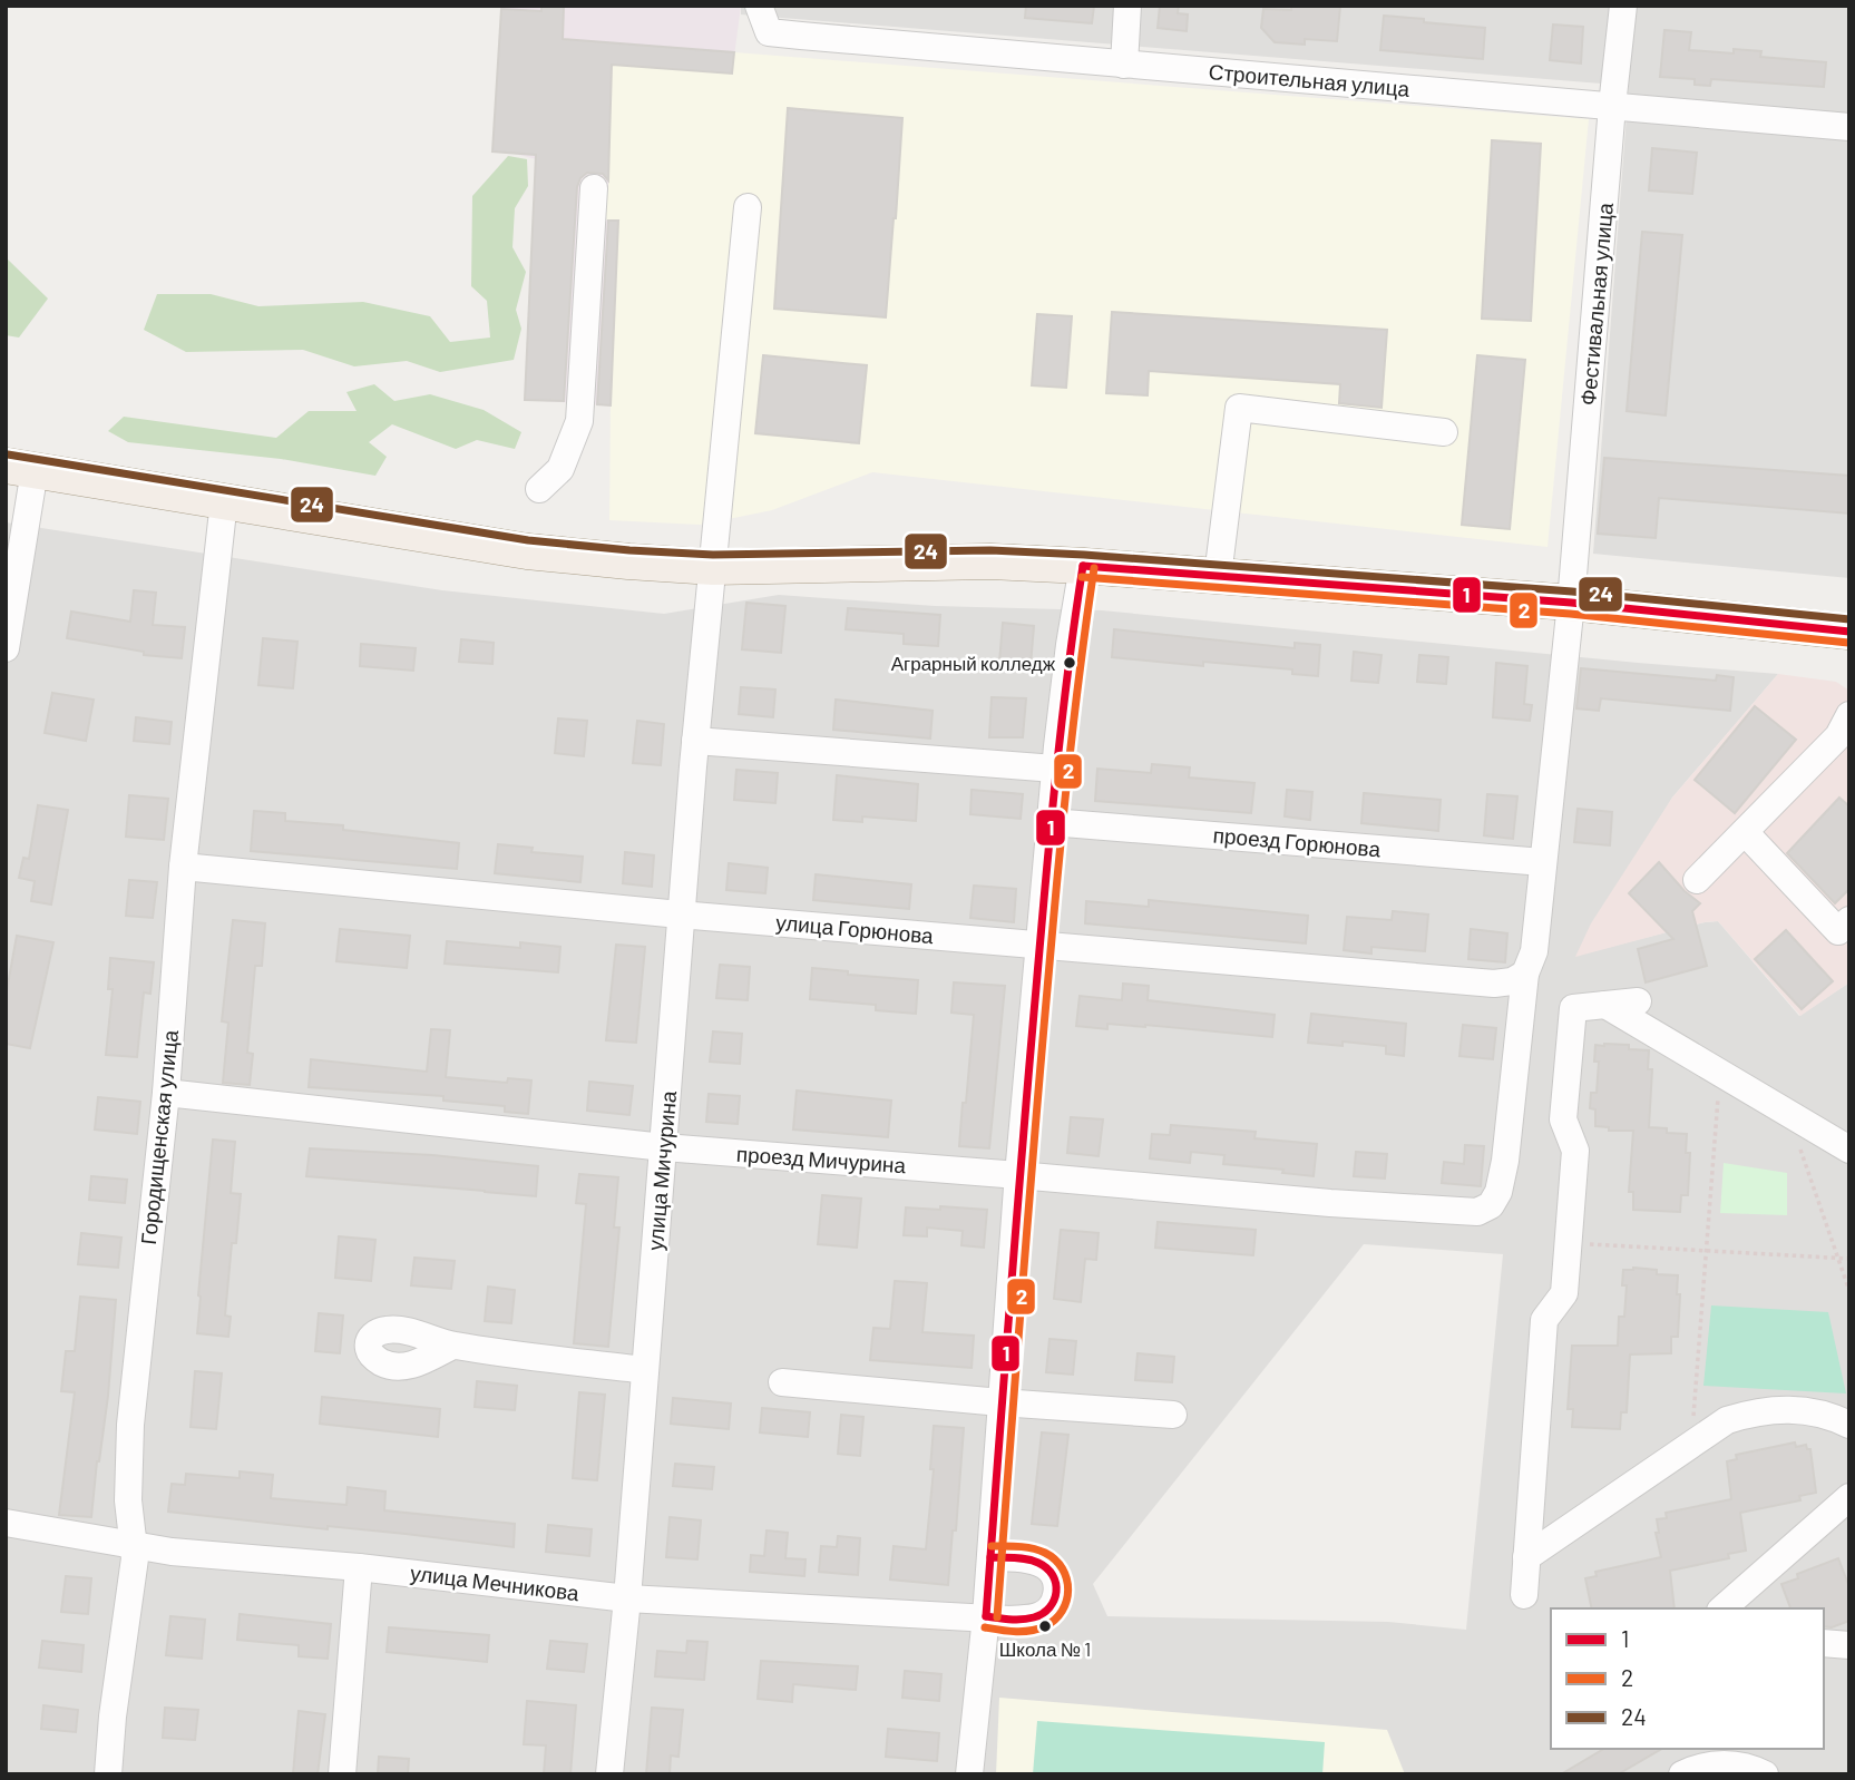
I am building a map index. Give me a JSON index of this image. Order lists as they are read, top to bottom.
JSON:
{
  "streets": {
    "street": [
      "Строительная улица",
      "Фестивальная улица",
      "проезд Горюнова",
      "улица Горюнова",
      "Городищенская улица",
      "проезд Мичурина",
      "улица Мичурина",
      "улица Мечникова"
    ]
  },
  "crossings": [
    ["Строительная улица", "Фестивальная улица"],
    ["Фестивальная улица", "проезд Горюнова"],
    ["Фестивальная улица", "улица Горюнова"],
    ["Фестивальная улица", "проезд Мичурина"],
    ["улица Горюнова", "Городищенская улица"],
    ["улица Горюнова", "улица Мичурина"],
    ["Городищенская улица", "проезд Мичурина"],
    ["Городищенская улица", "улица Мечникова"],
    ["проезд Мичурина", "улица Мичурина"],
    ["улица Мичурина", "улица Мечникова"]
  ],
  "places": ["Аграрный колледж", "Школа № 1"],
  "lines": ["transit line 24", "transit line 1", "transit line 2"],
  "legend": ["1", "2", "24"]
}
